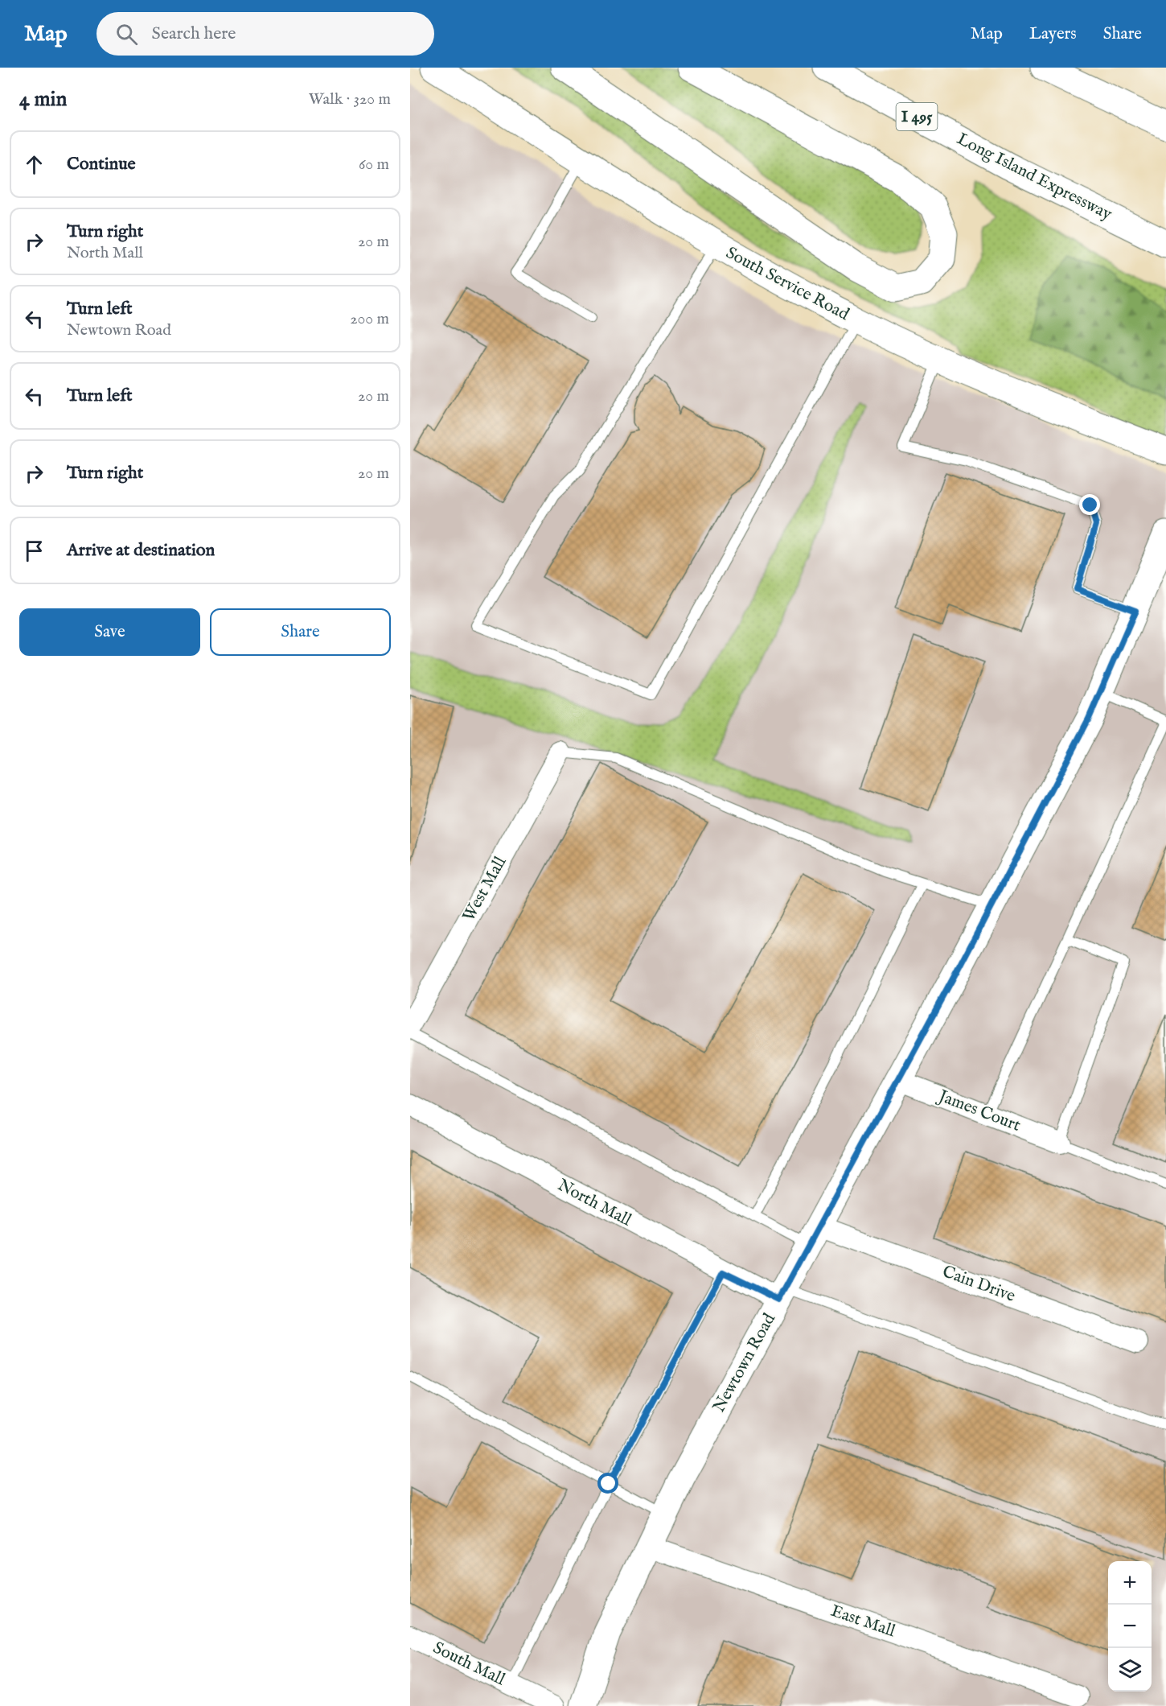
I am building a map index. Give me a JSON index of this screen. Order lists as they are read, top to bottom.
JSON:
{
  "streets": {
    "main road": [
      "I 495",
      "Long Island Expressway",
      "South Service Road",
      "Newtown Road"
    ],
    "street": [
      "West Mall",
      "James Court",
      "North Mall",
      "Cain Drive",
      "East Mall",
      "South Mall"
    ]
  },
  "crossings": [
    ["James Court", "Newtown Road"],
    ["North Mall", "Newtown Road"],
    ["Cain Drive", "Newtown Road"],
    ["Newtown Road", "East Mall"]
  ],
  "page": {
    "header": "Map",
    "search": "Search here",
    "nav": ["Map", "Layers", "Share"],
    "heading": ["4 min", "Walk · 320 m"],
    "list": [
      ["Continue", "60 m"],
      ["Turn right", "North Mall", "20 m"],
      ["Turn left", "Newtown Road", "200 m"],
      ["Turn left", "20 m"],
      ["Turn right", "20 m"],
      "Arrive at destination"
    ],
    "buttons": ["Save", "Share"],
    "map_buttons": ["+", "−"]
  }
}
